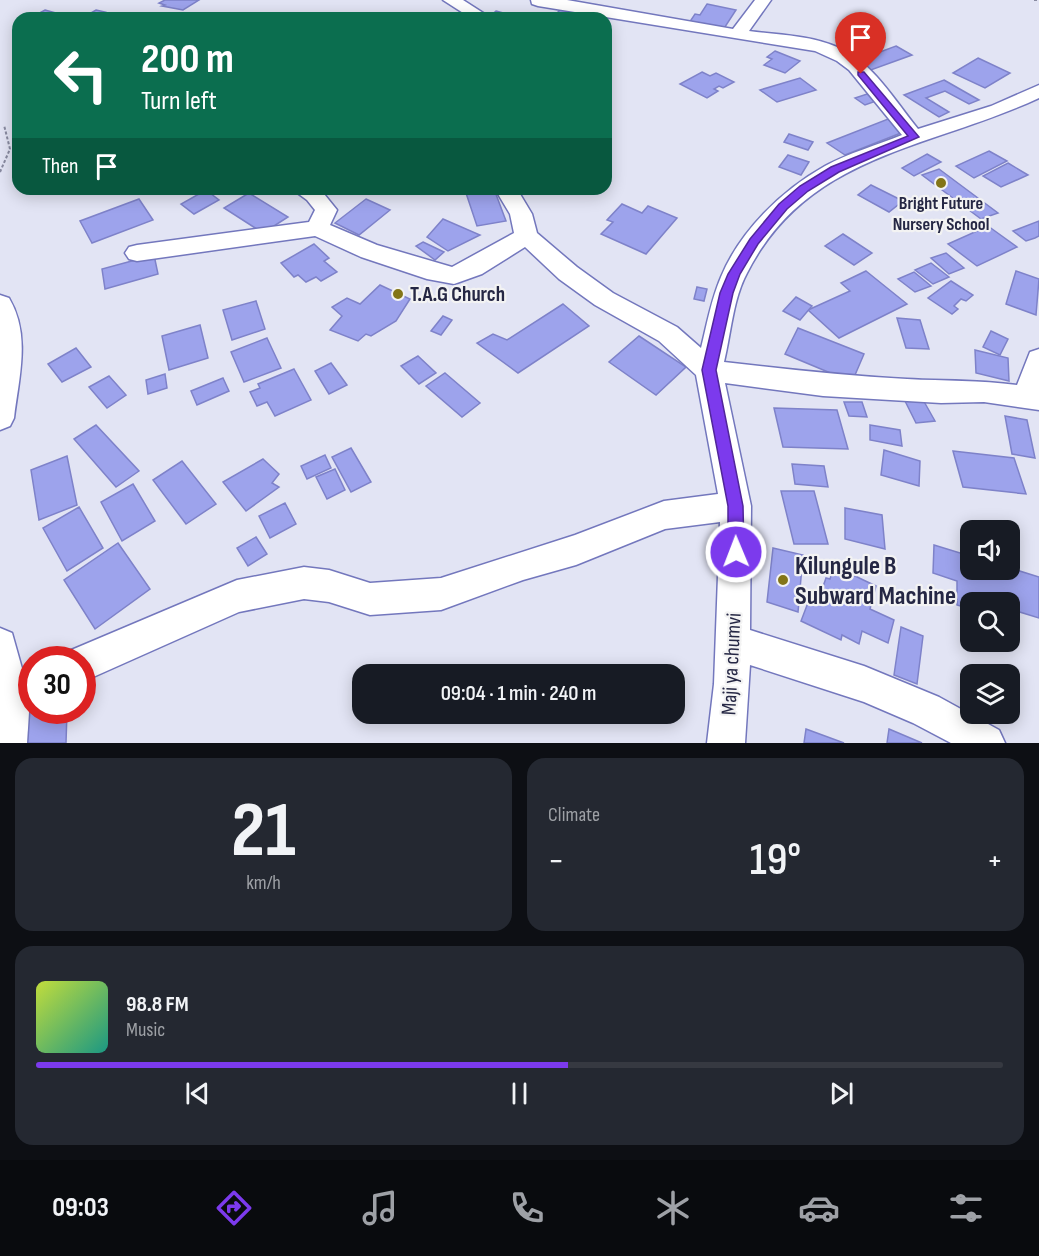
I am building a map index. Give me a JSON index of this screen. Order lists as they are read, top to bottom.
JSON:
{
  "streets": {
    "street": ["Maji ya chumvi"]
  },
  "places": ["Bright Future Nursery School", "T.A.G Church", "Kilungule B Subward Machine"],
  "page": {
    "turn": ["200 m", "Turn left"],
    "then": "Then",
    "limit": "30",
    "trip": "09:04 · 1 min · 240 m",
    "tile": [
      ["21", "km/h"],
      "Climate"
    ],
    "heat": ["−", "19°", "+"],
    "song": ["98.8 FM", "Music"],
    "tabs": "09:03"
  }
}
